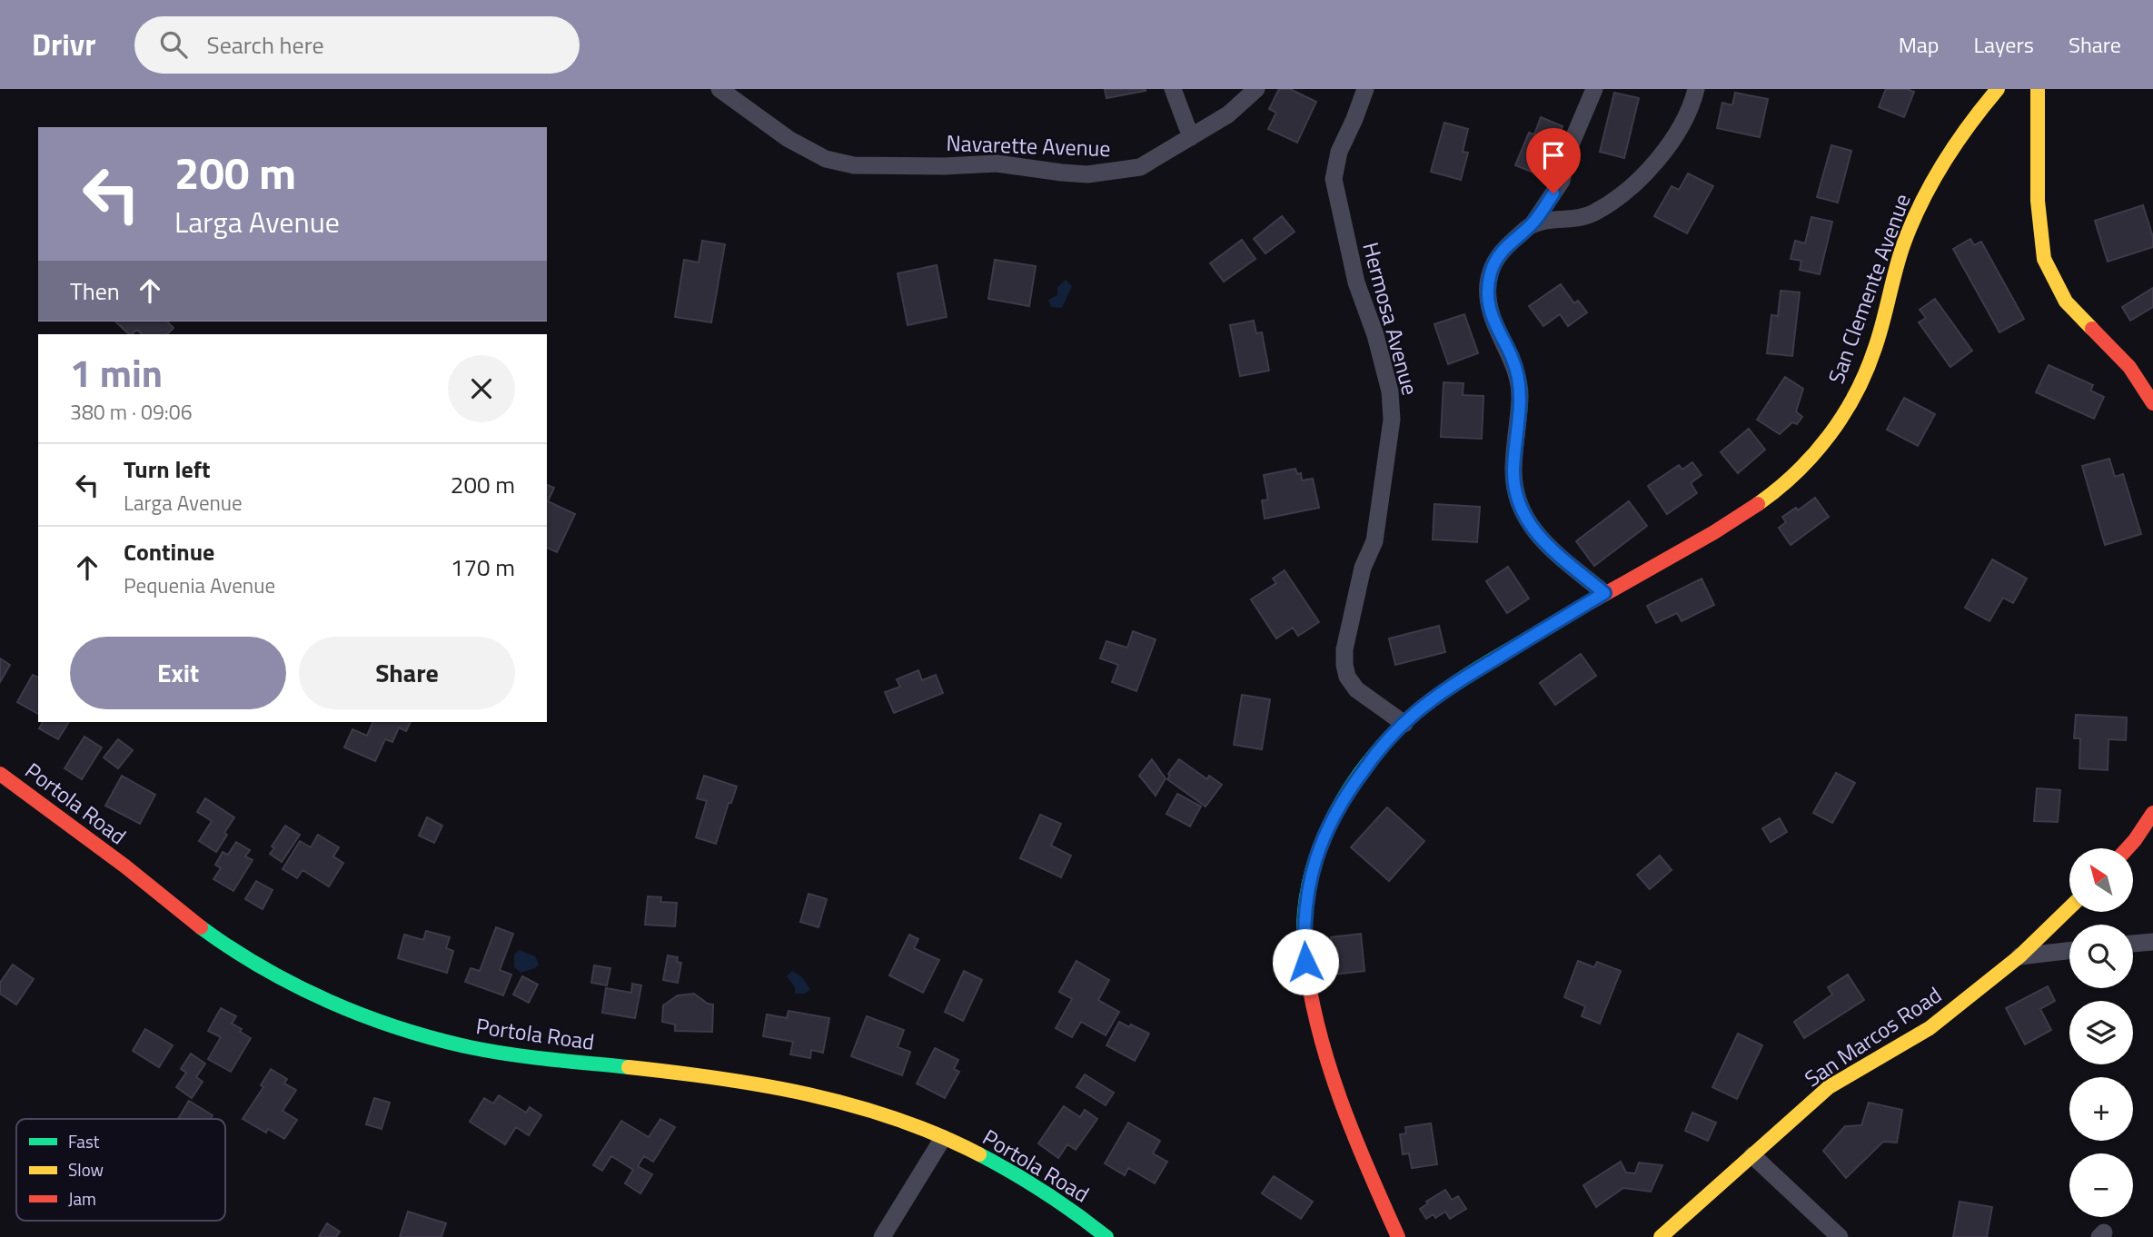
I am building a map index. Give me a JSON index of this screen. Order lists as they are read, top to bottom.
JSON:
{
  "streets": {
    "street": [
      "Navarette Avenue",
      "San Clemente Avenue",
      "Hermosa Avenue",
      "Portola Road",
      "San Marcos Road"
    ]
  },
  "crossings": [
    ["San Clemente Avenue", "Hermosa Avenue"]
  ],
  "legend": ["Fast", "Slow", "Jam"],
  "north": "top left",
  "page": {
    "header": "Drivr",
    "search": "Search here",
    "nav": ["Map", "Layers", "Share"],
    "turn": ["200 m", "Larga Avenue"],
    "then": "Then",
    "heading": ["1 min", "380 m · 09:06"],
    "list": [
      {
        "name": "Turn left",
        "note": "Larga Avenue",
        "value": "200 m"
      },
      {
        "name": "Continue",
        "note": "Pequenia Avenue",
        "value": "170 m"
      }
    ],
    "buttons": ["Exit", "Share"],
    "map_buttons": ["+", "−"]
  }
}
